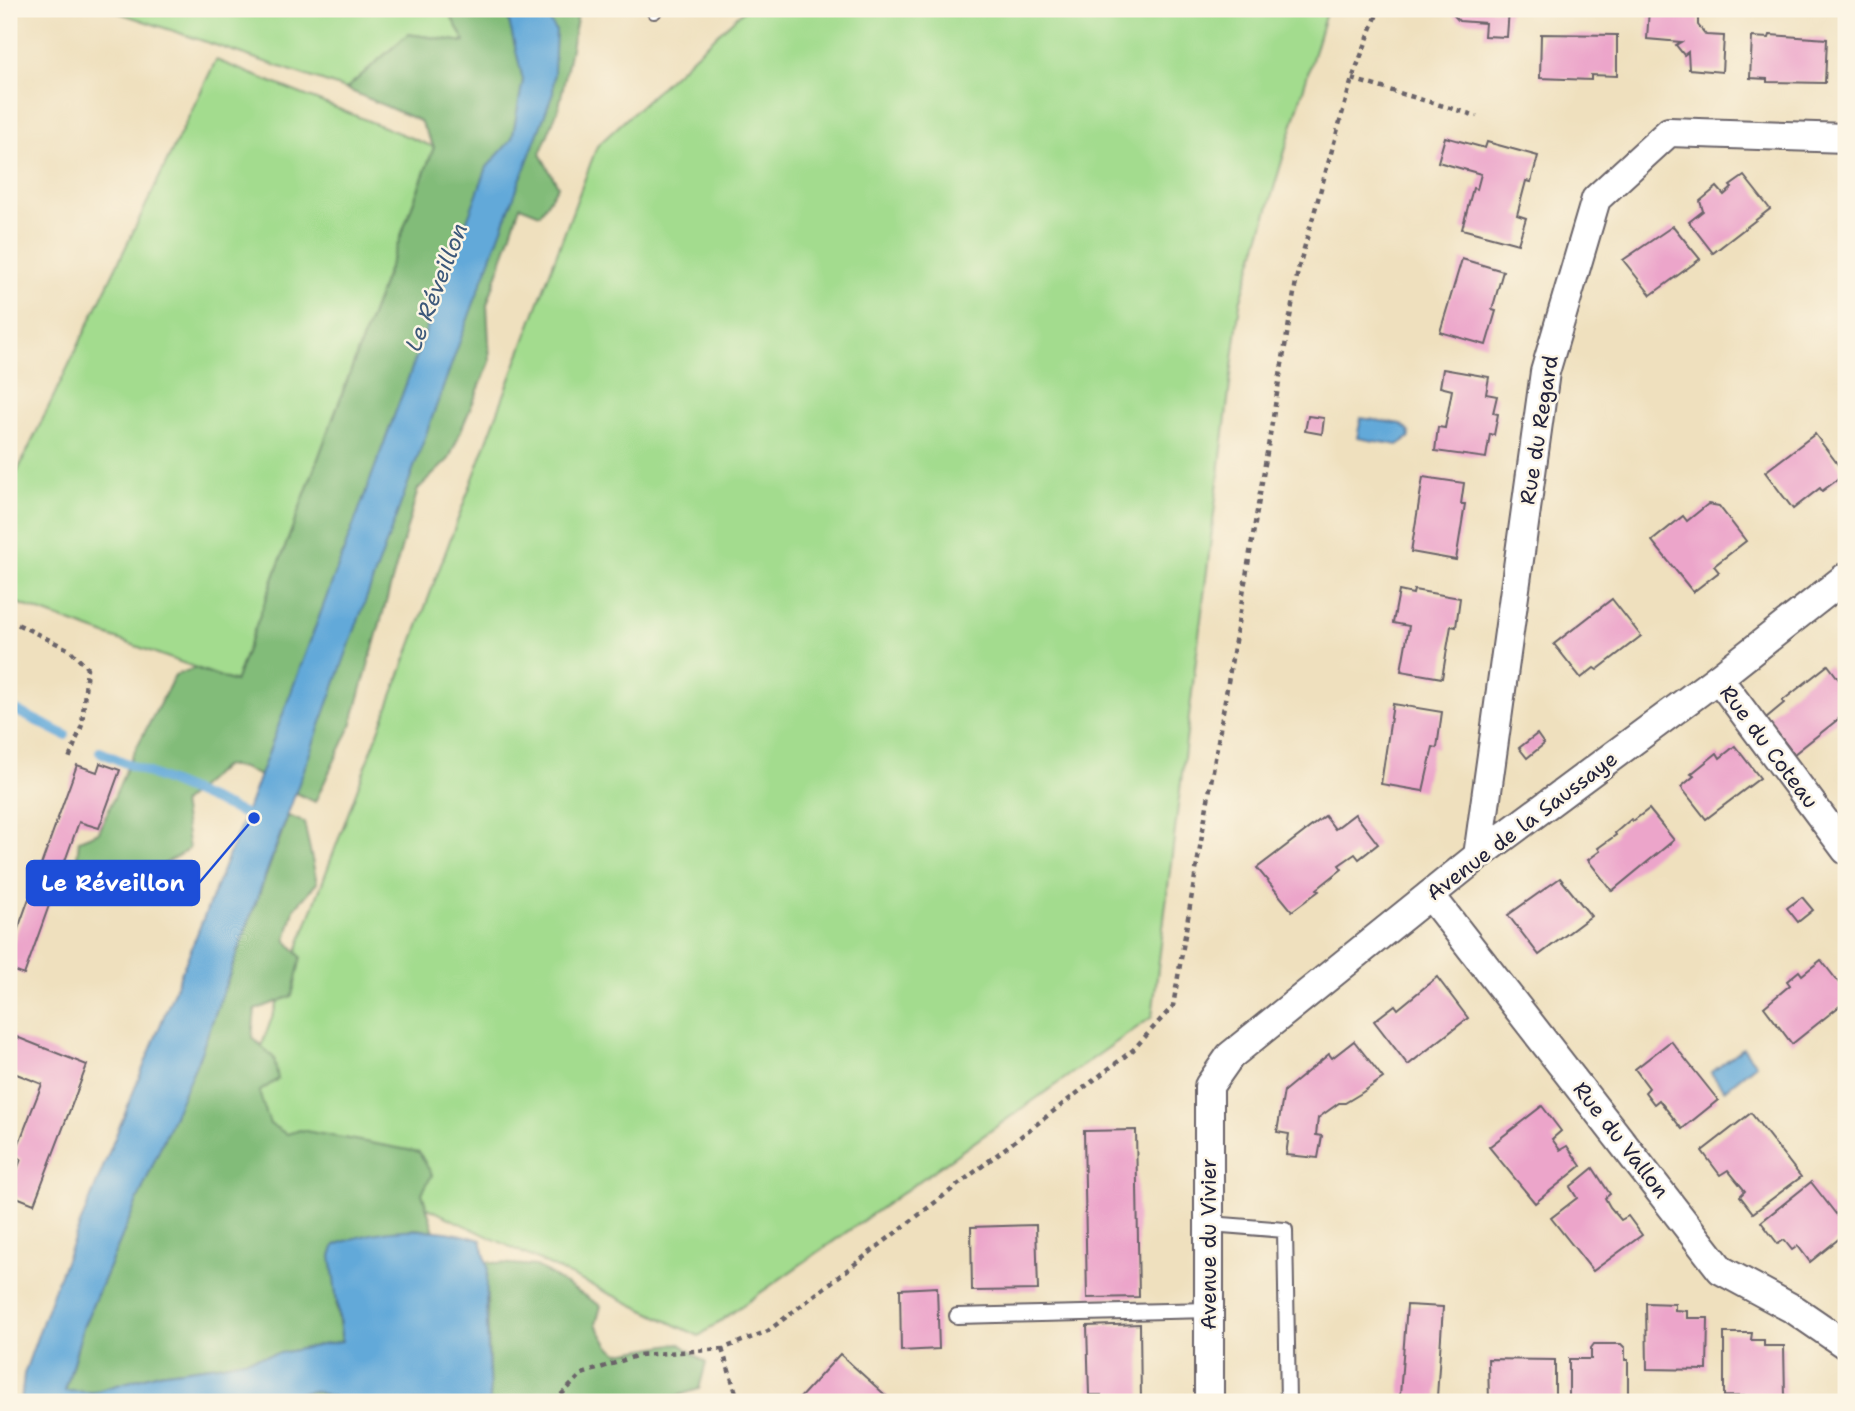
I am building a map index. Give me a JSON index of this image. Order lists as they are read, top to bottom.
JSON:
{
  "streets": {
    "street": [
      "Rue du Regard",
      "Rue du Coteau",
      "Avenue de la Saussaye",
      "Rue du Vallon",
      "Avenue du Vivier"
    ]
  },
  "crossings": [
    ["Rue du Regard", "Avenue de la Saussaye"],
    ["Rue du Coteau", "Avenue de la Saussaye"],
    ["Avenue de la Saussaye", "Rue du Vallon"],
    ["Avenue de la Saussaye", "Avenue du Vivier"]
  ],
  "water": ["Le Réveillon"],
  "places": ["Le Réveillon"]
}
